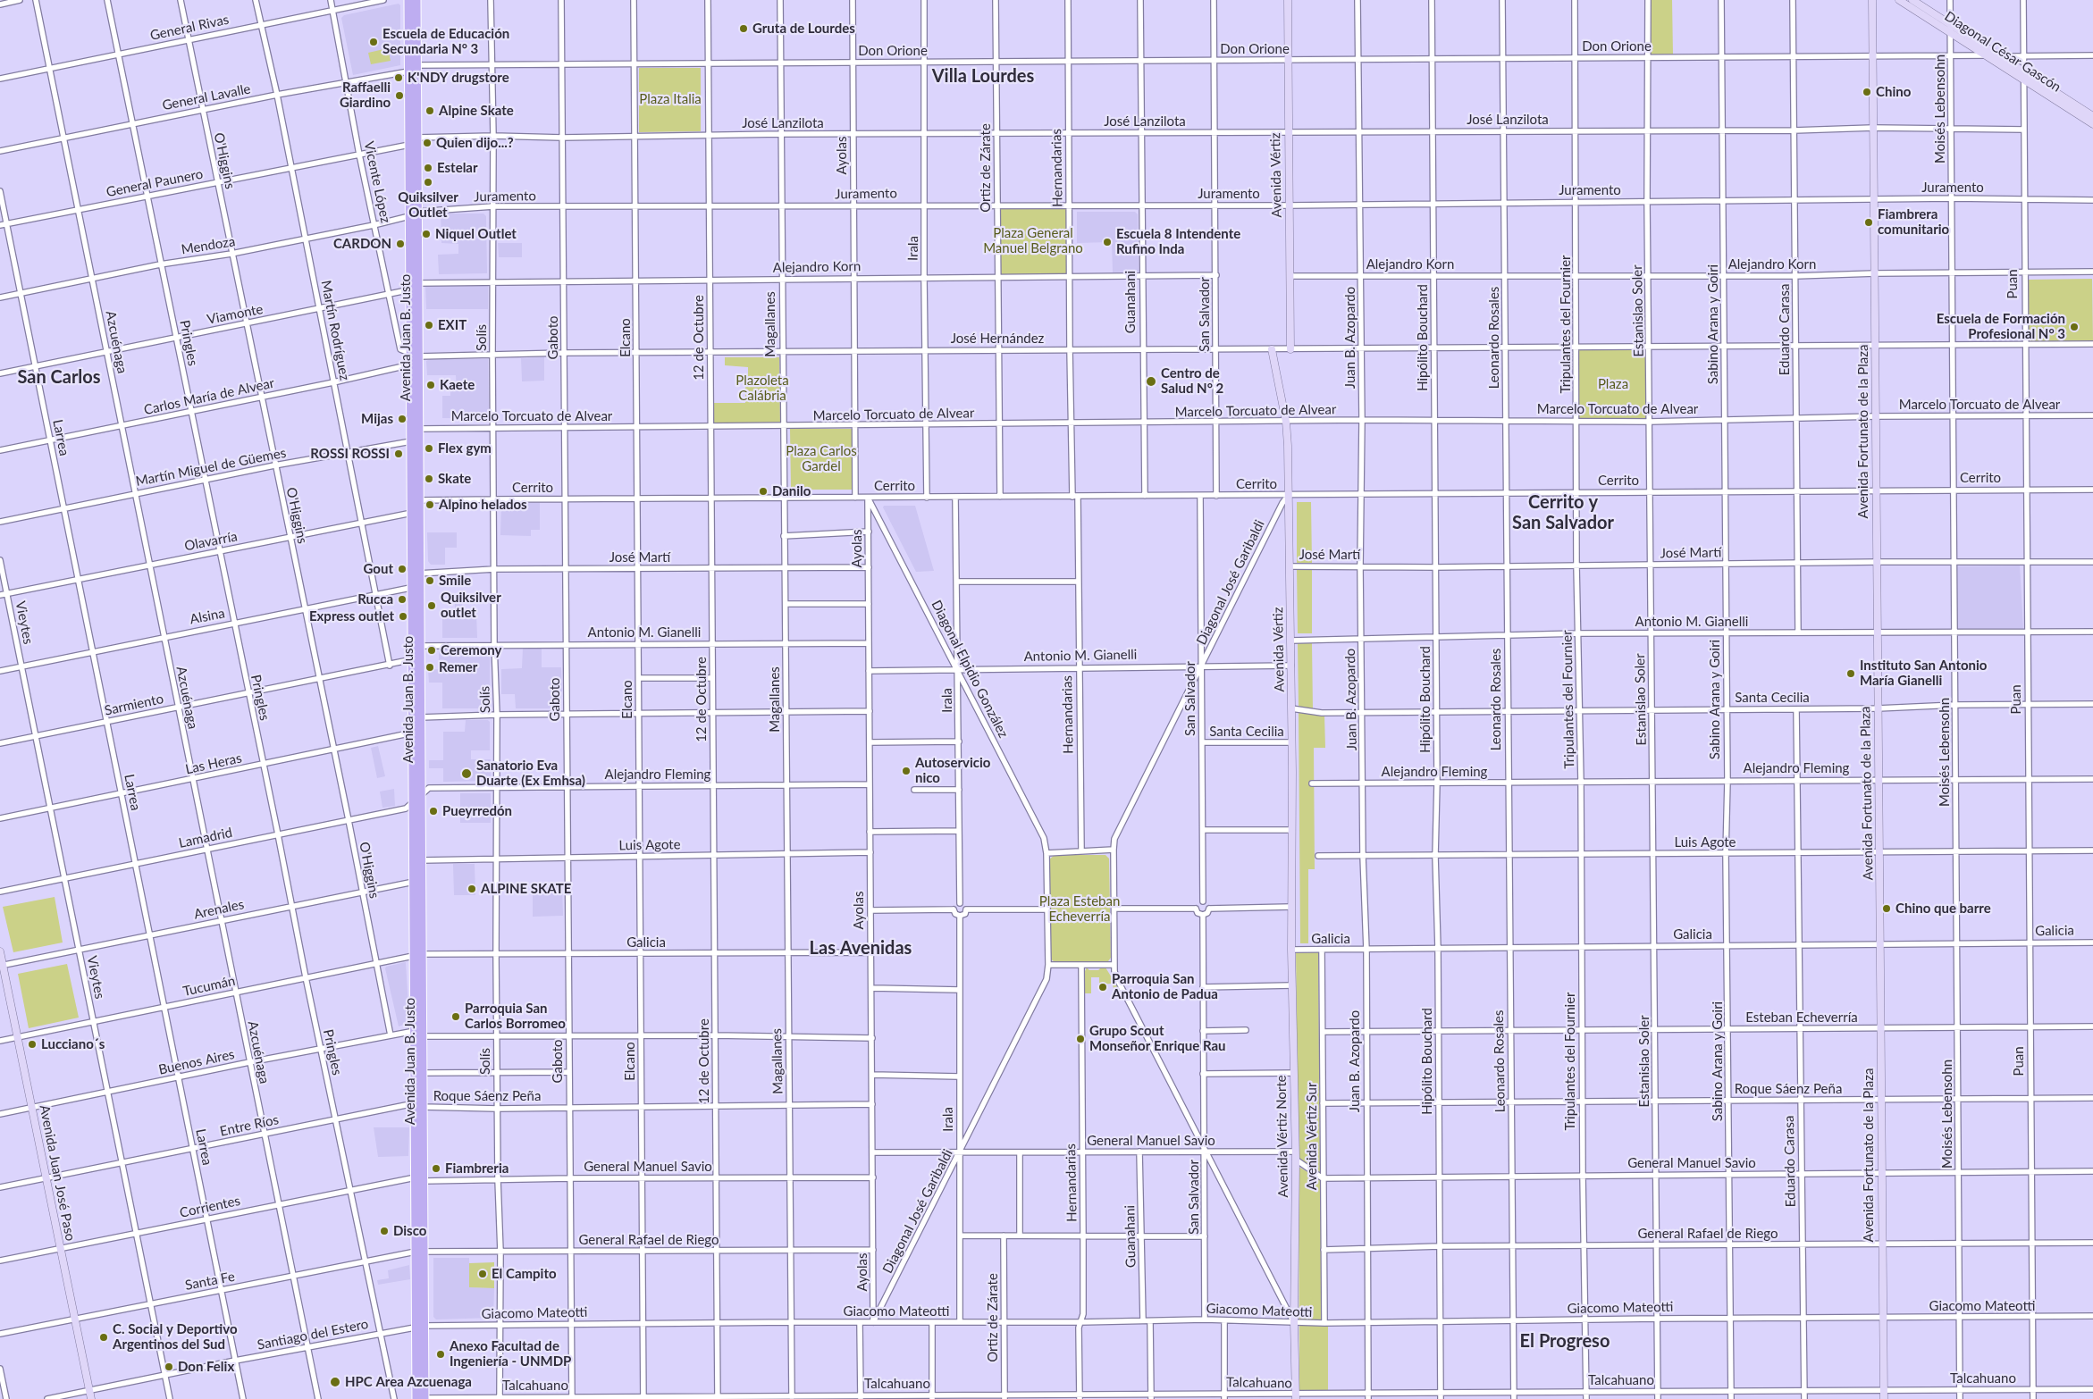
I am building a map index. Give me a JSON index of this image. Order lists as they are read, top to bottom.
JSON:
{
  "streets": {
    "main road": [
      "Diagonal César Gascón",
      "Avenida Vértiz",
      "Avenida Juan B. Justo",
      "Avenida Fortunato de la Plaza",
      "Avenida Vértiz Norte",
      "Avenida Juan José Paso"
    ],
    "street": [
      "General Rivas",
      "Don Orione",
      "General Lavalle",
      "Moisés Lebensohn",
      "José Lanzilota",
      "Ayolas",
      "O'Higgins",
      "Ortiz de Zárate",
      "Hernandarias",
      "Vicente López",
      "General Paunero",
      "Juramento",
      "Mendoza",
      "Irala",
      "Alejandro Korn",
      "Puan",
      "Guanahani",
      "Estanislao Soler",
      "Viamonte",
      "San Salvador",
      "Magallanes",
      "Tripulantes del Fournier",
      "Sabino Arana y Goiri",
      "Eduardo Carasa",
      "Martín Rodríguez",
      "Solís",
      "Gaboto",
      "Elcano",
      "12 de Octubre",
      "Juan B. Azopardo",
      "Hipólito Bouchard",
      "Leonardo Rosales",
      "José Hernández",
      "Azcuénaga",
      "Pringles",
      "Carlos María de Alvear",
      "Marcelo Torcuato de Alvear",
      "Larrea",
      "Martín Miguel de Güemes",
      "Cerrito",
      "Olavarría",
      "José Martí",
      "Diagonal José Garibaldi",
      "Alsina",
      "Antonio M. Gianelli",
      "Vieytes",
      "Diagonal Elpidio González",
      "Santa Cecilia",
      "Sarmiento",
      "Las Heras",
      "Alejandro Fleming",
      "Lamadrid",
      "Luis Agote",
      "Arenales",
      "Galicia",
      "Tucumán",
      "Esteban Echeverría",
      "Buenos Aires",
      "Roque Sáenz Peña",
      "Entre Ríos",
      "Avenida Vértiz Sur",
      "General Manuel Savio",
      "Corrientes",
      "General Rafael de Riego",
      "Santa Fe",
      "Giacomo Mateotti",
      "Santiago del Estero",
      "Talcahuano"
    ]
  },
  "crossings": [
    ["General Rivas", "O'Higgins"],
    ["General Rivas", "Vicente López"],
    ["General Rivas", "Martín Rodríguez"],
    ["General Rivas", "Azcuénaga"],
    ["General Rivas", "Pringles"],
    ["Don Orione", "Diagonal César Gascón"],
    ["Don Orione", "General Lavalle"],
    ["Don Orione", "Moisés Lebensohn"],
    ["Don Orione", "Ayolas"],
    ["Don Orione", "Ortiz de Zárate"],
    ["Don Orione", "Hernandarias"],
    ["Don Orione", "Avenida Vértiz"],
    ["Don Orione", "Irala"],
    ["Don Orione", "Puan"],
    ["Don Orione", "Guanahani"],
    ["Don Orione", "Estanislao Soler"],
    ["Don Orione", "San Salvador"],
    ["Don Orione", "Magallanes"],
    ["Don Orione", "Tripulantes del Fournier"],
    ["Don Orione", "Sabino Arana y Goiri"],
    ["Don Orione", "Eduardo Carasa"],
    ["Don Orione", "Avenida Juan B. Justo"],
    ["Don Orione", "Solís"],
    ["Don Orione", "Gaboto"],
    ["Don Orione", "Elcano"],
    ["Don Orione", "12 de Octubre"],
    ["Don Orione", "Juan B. Azopardo"],
    ["Don Orione", "Hipólito Bouchard"],
    ["Don Orione", "Leonardo Rosales"],
    ["Don Orione", "Avenida Fortunato de la Plaza"],
    ["Diagonal César Gascón", "Moisés Lebensohn"],
    ["Diagonal César Gascón", "Puan"],
    ["General Lavalle", "O'Higgins"],
    ["General Lavalle", "Vicente López"],
    ["General Lavalle", "Martín Rodríguez"],
    ["General Lavalle", "Avenida Juan B. Justo"],
    ["General Lavalle", "Azcuénaga"],
    ["General Lavalle", "Pringles"],
    ["Moisés Lebensohn", "José Lanzilota"],
    ["Moisés Lebensohn", "Juramento"],
    ["Moisés Lebensohn", "Alejandro Korn"],
    ["Moisés Lebensohn", "Marcelo Torcuato de Alvear"],
    ["Moisés Lebensohn", "Cerrito"],
    ["Moisés Lebensohn", "José Martí"],
    ["Moisés Lebensohn", "Antonio M. Gianelli"],
    ["Moisés Lebensohn", "Santa Cecilia"],
    ["Moisés Lebensohn", "Alejandro Fleming"],
    ["Moisés Lebensohn", "Luis Agote"],
    ["Moisés Lebensohn", "Galicia"],
    ["Moisés Lebensohn", "Esteban Echeverría"],
    ["Moisés Lebensohn", "Roque Sáenz Peña"],
    ["Moisés Lebensohn", "General Manuel Savio"],
    ["Moisés Lebensohn", "General Rafael de Riego"],
    ["Moisés Lebensohn", "Giacomo Mateotti"],
    ["Moisés Lebensohn", "Talcahuano"],
    ["José Lanzilota", "Ayolas"],
    ["José Lanzilota", "Ortiz de Zárate"],
    ["José Lanzilota", "Hernandarias"],
    ["José Lanzilota", "Avenida Vértiz"],
    ["José Lanzilota", "Irala"],
    ["José Lanzilota", "Puan"],
    ["José Lanzilota", "Guanahani"],
    ["José Lanzilota", "Estanislao Soler"],
    ["José Lanzilota", "San Salvador"],
    ["José Lanzilota", "Magallanes"],
    ["José Lanzilota", "Tripulantes del Fournier"],
    ["José Lanzilota", "Sabino Arana y Goiri"],
    ["José Lanzilota", "Eduardo Carasa"],
    ["José Lanzilota", "Avenida Juan B. Justo"],
    ["José Lanzilota", "Solís"],
    ["José Lanzilota", "Gaboto"],
    ["José Lanzilota", "Elcano"],
    ["José Lanzilota", "12 de Octubre"],
    ["José Lanzilota", "Juan B. Azopardo"],
    ["José Lanzilota", "Hipólito Bouchard"],
    ["José Lanzilota", "Leonardo Rosales"],
    ["José Lanzilota", "Avenida Fortunato de la Plaza"],
    ["Ayolas", "Juramento"],
    ["Ayolas", "Alejandro Korn"],
    ["Ayolas", "José Hernández"],
    ["Ayolas", "Marcelo Torcuato de Alvear"],
    ["Ayolas", "Cerrito"],
    ["Ayolas", "José Martí"],
    ["Ayolas", "Diagonal José Garibaldi"],
    ["Ayolas", "Antonio M. Gianelli"],
    ["Ayolas", "Diagonal Elpidio González"],
    ["Ayolas", "Alejandro Fleming"],
    ["Ayolas", "Luis Agote"],
    ["Ayolas", "Galicia"],
    ["Ayolas", "Roque Sáenz Peña"],
    ["Ayolas", "General Manuel Savio"],
    ["Ayolas", "General Rafael de Riego"],
    ["Ayolas", "Giacomo Mateotti"],
    ["O'Higgins", "General Paunero"],
    ["O'Higgins", "Mendoza"],
    ["O'Higgins", "Viamonte"],
    ["O'Higgins", "Carlos María de Alvear"],
    ["O'Higgins", "Martín Miguel de Güemes"],
    ["O'Higgins", "Olavarría"],
    ["O'Higgins", "Alsina"],
    ["O'Higgins", "Sarmiento"],
    ["O'Higgins", "Las Heras"],
    ["O'Higgins", "Lamadrid"],
    ["O'Higgins", "Arenales"],
    ["O'Higgins", "Tucumán"],
    ["O'Higgins", "Buenos Aires"],
    ["Ortiz de Zárate", "Juramento"],
    ["Ortiz de Zárate", "Alejandro Korn"],
    ["Ortiz de Zárate", "José Hernández"],
    ["Ortiz de Zárate", "Marcelo Torcuato de Alvear"],
    ["Ortiz de Zárate", "Cerrito"],
    ["Ortiz de Zárate", "Giacomo Mateotti"],
    ["Ortiz de Zárate", "Talcahuano"],
    ["Hernandarias", "Juramento"],
    ["Hernandarias", "Alejandro Korn"],
    ["Hernandarias", "José Hernández"],
    ["Hernandarias", "Marcelo Torcuato de Alvear"],
    ["Hernandarias", "Cerrito"],
    ["Hernandarias", "Antonio M. Gianelli"],
    ["Hernandarias", "General Manuel Savio"],
    ["Hernandarias", "Giacomo Mateotti"],
    ["Hernandarias", "Talcahuano"],
    ["Avenida Vértiz", "Juramento"],
    ["Avenida Vértiz", "Alejandro Korn"],
    ["Avenida Vértiz", "José Hernández"],
    ["Avenida Vértiz", "Marcelo Torcuato de Alvear"],
    ["Avenida Vértiz", "Cerrito"],
    ["Avenida Vértiz", "José Martí"],
    ["Avenida Vértiz", "Diagonal José Garibaldi"],
    ["Avenida Vértiz", "Antonio M. Gianelli"],
    ["Avenida Vértiz", "Santa Cecilia"],
    ["Avenida Vértiz", "Galicia"],
    ["Avenida Vértiz", "Avenida Vértiz Norte"],
    ["Vicente López", "General Paunero"],
    ["Vicente López", "Mendoza"],
    ["Vicente López", "Viamonte"],
    ["Vicente López", "Avenida Juan B. Justo"],
    ["Vicente López", "José Hernández"],
    ["General Paunero", "Martín Rodríguez"],
    ["General Paunero", "Avenida Juan B. Justo"],
    ["General Paunero", "Azcuénaga"],
    ["General Paunero", "Pringles"],
    ["General Paunero", "Larrea"],
    ["Juramento", "Mendoza"],
    ["Juramento", "Irala"],
    ["Juramento", "Puan"],
    ["Juramento", "Guanahani"],
    ["Juramento", "Estanislao Soler"],
    ["Juramento", "San Salvador"],
    ["Juramento", "Magallanes"],
    ["Juramento", "Tripulantes del Fournier"],
    ["Juramento", "Sabino Arana y Goiri"],
    ["Juramento", "Eduardo Carasa"],
    ["Juramento", "Avenida Juan B. Justo"],
    ["Juramento", "Solís"],
    ["Juramento", "Gaboto"],
    ["Juramento", "Elcano"],
    ["Juramento", "12 de Octubre"],
    ["Juramento", "Juan B. Azopardo"],
    ["Juramento", "Hipólito Bouchard"],
    ["Juramento", "Leonardo Rosales"],
    ["Juramento", "Avenida Fortunato de la Plaza"],
    ["Mendoza", "Martín Rodríguez"],
    ["Mendoza", "Avenida Juan B. Justo"],
    ["Mendoza", "Azcuénaga"],
    ["Mendoza", "Pringles"],
    ["Mendoza", "Larrea"],
    ["Irala", "Alejandro Korn"],
    ["Irala", "José Hernández"],
    ["Irala", "Marcelo Torcuato de Alvear"],
    ["Irala", "Cerrito"],
    ["Irala", "Diagonal José Garibaldi"],
    ["Irala", "Antonio M. Gianelli"],
    ["Irala", "Diagonal Elpidio González"],
    ["Irala", "General Manuel Savio"],
    ["Irala", "Giacomo Mateotti"],
    ["Alejandro Korn", "Puan"],
    ["Alejandro Korn", "Guanahani"],
    ["Alejandro Korn", "Estanislao Soler"],
    ["Alejandro Korn", "San Salvador"],
    ["Alejandro Korn", "Magallanes"],
    ["Alejandro Korn", "Tripulantes del Fournier"],
    ["Alejandro Korn", "Sabino Arana y Goiri"],
    ["Alejandro Korn", "Eduardo Carasa"],
    ["Alejandro Korn", "Avenida Juan B. Justo"],
    ["Alejandro Korn", "Solís"],
    ["Alejandro Korn", "Gaboto"],
    ["Alejandro Korn", "Elcano"],
    ["Alejandro Korn", "12 de Octubre"],
    ["Alejandro Korn", "Juan B. Azopardo"],
    ["Alejandro Korn", "Hipólito Bouchard"],
    ["Alejandro Korn", "Leonardo Rosales"],
    ["Alejandro Korn", "Avenida Fortunato de la Plaza"],
    ["Puan", "Marcelo Torcuato de Alvear"],
    ["Puan", "Cerrito"],
    ["Puan", "José Martí"],
    ["Puan", "Antonio M. Gianelli"],
    ["Puan", "Santa Cecilia"],
    ["Puan", "Alejandro Fleming"],
    ["Puan", "Luis Agote"],
    ["Puan", "Galicia"],
    ["Puan", "Esteban Echeverría"],
    ["Puan", "Roque Sáenz Peña"],
    ["Puan", "General Manuel Savio"],
    ["Puan", "General Rafael de Riego"],
    ["Puan", "Giacomo Mateotti"],
    ["Puan", "Talcahuano"],
    ["Guanahani", "José Hernández"],
    ["Guanahani", "Marcelo Torcuato de Alvear"],
    ["Guanahani", "Cerrito"],
    ["Guanahani", "General Manuel Savio"],
    ["Guanahani", "Giacomo Mateotti"],
    ["Estanislao Soler", "José Hernández"],
    ["Estanislao Soler", "Marcelo Torcuato de Alvear"],
    ["Estanislao Soler", "Cerrito"],
    ["Estanislao Soler", "José Martí"],
    ["Estanislao Soler", "Antonio M. Gianelli"],
    ["Estanislao Soler", "Santa Cecilia"],
    ["Estanislao Soler", "Alejandro Fleming"],
    ["Estanislao Soler", "Luis Agote"],
    ["Estanislao Soler", "Galicia"],
    ["Estanislao Soler", "Esteban Echeverría"],
    ["Estanislao Soler", "Roque Sáenz Peña"],
    ["Estanislao Soler", "General Manuel Savio"],
    ["Estanislao Soler", "General Rafael de Riego"],
    ["Estanislao Soler", "Giacomo Mateotti"],
    ["Estanislao Soler", "Talcahuano"],
    ["Viamonte", "Martín Rodríguez"],
    ["Viamonte", "Avenida Juan B. Justo"],
    ["Viamonte", "Azcuénaga"],
    ["Viamonte", "Pringles"],
    ["Viamonte", "Larrea"],
    ["San Salvador", "José Hernández"],
    ["San Salvador", "Marcelo Torcuato de Alvear"],
    ["San Salvador", "Cerrito"],
    ["San Salvador", "Diagonal José Garibaldi"],
    ["San Salvador", "Antonio M. Gianelli"],
    ["San Salvador", "Santa Cecilia"],
    ["San Salvador", "General Manuel Savio"],
    ["San Salvador", "Giacomo Mateotti"],
    ["Magallanes", "José Hernández"],
    ["Magallanes", "Marcelo Torcuato de Alvear"],
    ["Magallanes", "Cerrito"],
    ["Magallanes", "José Martí"],
    ["Magallanes", "Antonio M. Gianelli"],
    ["Magallanes", "Alejandro Fleming"],
    ["Magallanes", "Luis Agote"],
    ["Magallanes", "Galicia"],
    ["Magallanes", "Roque Sáenz Peña"],
    ["Magallanes", "General Manuel Savio"],
    ["Magallanes", "General Rafael de Riego"],
    ["Magallanes", "Giacomo Mateotti"],
    ["Magallanes", "Talcahuano"],
    ["Tripulantes del Fournier", "José Hernández"],
    ["Tripulantes del Fournier", "Marcelo Torcuato de Alvear"],
    ["Tripulantes del Fournier", "Cerrito"],
    ["Tripulantes del Fournier", "José Martí"],
    ["Tripulantes del Fournier", "Antonio M. Gianelli"],
    ["Tripulantes del Fournier", "Santa Cecilia"],
    ["Tripulantes del Fournier", "Alejandro Fleming"],
    ["Tripulantes del Fournier", "Luis Agote"],
    ["Tripulantes del Fournier", "Galicia"],
    ["Tripulantes del Fournier", "Esteban Echeverría"],
    ["Tripulantes del Fournier", "Roque Sáenz Peña"],
    ["Tripulantes del Fournier", "General Manuel Savio"],
    ["Tripulantes del Fournier", "General Rafael de Riego"],
    ["Tripulantes del Fournier", "Giacomo Mateotti"],
    ["Tripulantes del Fournier", "Talcahuano"],
    ["Sabino Arana y Goiri", "Marcelo Torcuato de Alvear"],
    ["Sabino Arana y Goiri", "Cerrito"],
    ["Sabino Arana y Goiri", "José Martí"],
    ["Sabino Arana y Goiri", "Antonio M. Gianelli"],
    ["Sabino Arana y Goiri", "Santa Cecilia"],
    ["Sabino Arana y Goiri", "Alejandro Fleming"],
    ["Sabino Arana y Goiri", "Luis Agote"],
    ["Sabino Arana y Goiri", "Galicia"],
    ["Sabino Arana y Goiri", "Esteban Echeverría"],
    ["Sabino Arana y Goiri", "Roque Sáenz Peña"],
    ["Sabino Arana y Goiri", "General Manuel Savio"],
    ["Sabino Arana y Goiri", "General Rafael de Riego"],
    ["Sabino Arana y Goiri", "Giacomo Mateotti"],
    ["Sabino Arana y Goiri", "Talcahuano"],
    ["Eduardo Carasa", "Marcelo Torcuato de Alvear"],
    ["Eduardo Carasa", "Cerrito"],
    ["Eduardo Carasa", "José Martí"],
    ["Eduardo Carasa", "Antonio M. Gianelli"],
    ["Eduardo Carasa", "Santa Cecilia"],
    ["Eduardo Carasa", "Alejandro Fleming"],
    ["Eduardo Carasa", "Luis Agote"],
    ["Eduardo Carasa", "Galicia"],
    ["Eduardo Carasa", "Esteban Echeverría"],
    ["Eduardo Carasa", "Roque Sáenz Peña"],
    ["Eduardo Carasa", "General Manuel Savio"],
    ["Eduardo Carasa", "General Rafael de Riego"],
    ["Eduardo Carasa", "Giacomo Mateotti"],
    ["Eduardo Carasa", "Talcahuano"],
    ["Martín Rodríguez", "Carlos María de Alvear"],
    ["Martín Rodríguez", "Martín Miguel de Güemes"],
    ["Martín Rodríguez", "Olavarría"],
    ["Martín Rodríguez", "Alsina"],
    ["Martín Rodríguez", "Sarmiento"],
    ["Avenida Juan B. Justo", "José Hernández"],
    ["Avenida Juan B. Justo", "Carlos María de Alvear"],
    ["Avenida Juan B. Justo", "Marcelo Torcuato de Alvear"],
    ["Avenida Juan B. Justo", "Martín Miguel de Güemes"],
    ["Avenida Juan B. Justo", "Cerrito"],
    ["Avenida Juan B. Justo", "Olavarría"],
    ["Avenida Juan B. Justo", "José Martí"],
    ["Avenida Juan B. Justo", "Alsina"],
    ["Avenida Juan B. Justo", "Antonio M. Gianelli"],
    ["Avenida Juan B. Justo", "Sarmiento"],
    ["Avenida Juan B. Justo", "Las Heras"],
    ["Avenida Juan B. Justo", "Alejandro Fleming"],
    ["Avenida Juan B. Justo", "Lamadrid"],
    ["Avenida Juan B. Justo", "Luis Agote"],
    ["Avenida Juan B. Justo", "Arenales"],
    ["Avenida Juan B. Justo", "Galicia"],
    ["Avenida Juan B. Justo", "Tucumán"],
    ["Avenida Juan B. Justo", "Buenos Aires"],
    ["Avenida Juan B. Justo", "Roque Sáenz Peña"],
    ["Avenida Juan B. Justo", "Entre Ríos"],
    ["Avenida Juan B. Justo", "General Manuel Savio"],
    ["Avenida Juan B. Justo", "Corrientes"],
    ["Avenida Juan B. Justo", "General Rafael de Riego"],
    ["Avenida Juan B. Justo", "Santa Fe"],
    ["Avenida Juan B. Justo", "Giacomo Mateotti"],
    ["Avenida Juan B. Justo", "Santiago del Estero"],
    ["Avenida Juan B. Justo", "Talcahuano"],
    ["Solís", "José Hernández"],
    ["Solís", "Marcelo Torcuato de Alvear"],
    ["Solís", "Cerrito"],
    ["Solís", "José Martí"],
    ["Solís", "Antonio M. Gianelli"],
    ["Solís", "Alejandro Fleming"],
    ["Solís", "Luis Agote"],
    ["Solís", "Galicia"],
    ["Solís", "Roque Sáenz Peña"],
    ["Solís", "General Manuel Savio"],
    ["Solís", "General Rafael de Riego"],
    ["Solís", "Giacomo Mateotti"],
    ["Solís", "Talcahuano"],
    ["Gaboto", "José Hernández"],
    ["Gaboto", "Marcelo Torcuato de Alvear"],
    ["Gaboto", "Cerrito"],
    ["Gaboto", "José Martí"],
    ["Gaboto", "Antonio M. Gianelli"],
    ["Gaboto", "Alejandro Fleming"],
    ["Gaboto", "Luis Agote"],
    ["Gaboto", "Galicia"],
    ["Gaboto", "Roque Sáenz Peña"],
    ["Gaboto", "General Manuel Savio"],
    ["Gaboto", "General Rafael de Riego"],
    ["Gaboto", "Giacomo Mateotti"],
    ["Gaboto", "Talcahuano"],
    ["Elcano", "José Hernández"],
    ["Elcano", "Marcelo Torcuato de Alvear"],
    ["Elcano", "Cerrito"],
    ["Elcano", "José Martí"],
    ["Elcano", "Antonio M. Gianelli"],
    ["Elcano", "Alejandro Fleming"],
    ["Elcano", "Luis Agote"],
    ["Elcano", "Galicia"],
    ["Elcano", "Roque Sáenz Peña"],
    ["Elcano", "General Manuel Savio"],
    ["Elcano", "General Rafael de Riego"],
    ["Elcano", "Giacomo Mateotti"],
    ["Elcano", "Talcahuano"],
    ["12 de Octubre", "José Hernández"],
    ["12 de Octubre", "Marcelo Torcuato de Alvear"],
    ["12 de Octubre", "Cerrito"],
    ["12 de Octubre", "José Martí"],
    ["12 de Octubre", "Antonio M. Gianelli"],
    ["12 de Octubre", "Alejandro Fleming"],
    ["12 de Octubre", "Luis Agote"],
    ["12 de Octubre", "Galicia"],
    ["12 de Octubre", "Roque Sáenz Peña"],
    ["12 de Octubre", "General Manuel Savio"],
    ["12 de Octubre", "General Rafael de Riego"],
    ["12 de Octubre", "Giacomo Mateotti"],
    ["12 de Octubre", "Talcahuano"],
    ["Juan B. Azopardo", "José Hernández"],
    ["Juan B. Azopardo", "Marcelo Torcuato de Alvear"],
    ["Juan B. Azopardo", "Cerrito"],
    ["Juan B. Azopardo", "José Martí"],
    ["Juan B. Azopardo", "Antonio M. Gianelli"],
    ["Juan B. Azopardo", "Santa Cecilia"],
    ["Juan B. Azopardo", "Alejandro Fleming"],
    ["Juan B. Azopardo", "Luis Agote"],
    ["Juan B. Azopardo", "Galicia"],
    ["Juan B. Azopardo", "Esteban Echeverría"],
    ["Juan B. Azopardo", "Roque Sáenz Peña"],
    ["Juan B. Azopardo", "General Manuel Savio"],
    ["Juan B. Azopardo", "General Rafael de Riego"],
    ["Juan B. Azopardo", "Giacomo Mateotti"],
    ["Juan B. Azopardo", "Talcahuano"],
    ["Hipólito Bouchard", "José Hernández"],
    ["Hipólito Bouchard", "Marcelo Torcuato de Alvear"],
    ["Hipólito Bouchard", "Cerrito"],
    ["Hipólito Bouchard", "José Martí"],
    ["Hipólito Bouchard", "Antonio M. Gianelli"],
    ["Hipólito Bouchard", "Santa Cecilia"],
    ["Hipólito Bouchard", "Alejandro Fleming"],
    ["Hipólito Bouchard", "Luis Agote"],
    ["Hipólito Bouchard", "Galicia"],
    ["Hipólito Bouchard", "Esteban Echeverría"],
    ["Hipólito Bouchard", "Roque Sáenz Peña"],
    ["Hipólito Bouchard", "General Manuel Savio"],
    ["Hipólito Bouchard", "General Rafael de Riego"],
    ["Hipólito Bouchard", "Giacomo Mateotti"],
    ["Hipólito Bouchard", "Talcahuano"],
    ["Leonardo Rosales", "José Hernández"],
    ["Leonardo Rosales", "Marcelo Torcuato de Alvear"],
    ["Leonardo Rosales", "Cerrito"],
    ["Leonardo Rosales", "José Martí"],
    ["Leonardo Rosales", "Antonio M. Gianelli"],
    ["Leonardo Rosales", "Santa Cecilia"],
    ["Leonardo Rosales", "Alejandro Fleming"],
    ["Leonardo Rosales", "Luis Agote"],
    ["Leonardo Rosales", "Galicia"],
    ["Leonardo Rosales", "Esteban Echeverría"],
    ["Leonardo Rosales", "Roque Sáenz Peña"],
    ["Leonardo Rosales", "General Manuel Savio"],
    ["Leonardo Rosales", "General Rafael de Riego"],
    ["Leonardo Rosales", "Giacomo Mateotti"],
    ["Leonardo Rosales", "Talcahuano"],
    ["Azcuénaga", "Carlos María de Alvear"],
    ["Azcuénaga", "Martín Miguel de Güemes"],
    ["Azcuénaga", "Olavarría"],
    ["Azcuénaga", "Alsina"],
    ["Azcuénaga", "Sarmiento"],
    ["Azcuénaga", "Las Heras"],
    ["Azcuénaga", "Lamadrid"],
    ["Azcuénaga", "Arenales"],
    ["Azcuénaga", "Tucumán"],
    ["Azcuénaga", "Buenos Aires"],
    ["Azcuénaga", "Entre Ríos"],
    ["Azcuénaga", "Corrientes"],
    ["Azcuénaga", "Santa Fe"],
    ["Azcuénaga", "Santiago del Estero"],
    ["Pringles", "Carlos María de Alvear"],
    ["Pringles", "Martín Miguel de Güemes"],
    ["Pringles", "Olavarría"],
    ["Pringles", "Alsina"],
    ["Pringles", "Sarmiento"],
    ["Pringles", "Las Heras"],
    ["Pringles", "Lamadrid"],
    ["Pringles", "Arenales"],
    ["Pringles", "Tucumán"],
    ["Pringles", "Buenos Aires"],
    ["Pringles", "Entre Ríos"],
    ["Pringles", "Corrientes"],
    ["Pringles", "Santa Fe"],
    ["Pringles", "Santiago del Estero"],
    ["Carlos María de Alvear", "Larrea"],
    ["Marcelo Torcuato de Alvear", "Avenida Fortunato de la Plaza"],
    ["Avenida Fortunato de la Plaza", "Cerrito"],
    ["Avenida Fortunato de la Plaza", "José Martí"],
    ["Avenida Fortunato de la Plaza", "Antonio M. Gianelli"],
    ["Avenida Fortunato de la Plaza", "Santa Cecilia"],
    ["Avenida Fortunato de la Plaza", "Alejandro Fleming"],
    ["Avenida Fortunato de la Plaza", "Luis Agote"],
    ["Avenida Fortunato de la Plaza", "Galicia"],
    ["Avenida Fortunato de la Plaza", "Esteban Echeverría"],
    ["Avenida Fortunato de la Plaza", "Roque Sáenz Peña"],
    ["Avenida Fortunato de la Plaza", "General Manuel Savio"],
    ["Avenida Fortunato de la Plaza", "General Rafael de Riego"],
    ["Avenida Fortunato de la Plaza", "Giacomo Mateotti"],
    ["Avenida Fortunato de la Plaza", "Talcahuano"],
    ["Larrea", "Martín Miguel de Güemes"],
    ["Larrea", "Olavarría"],
    ["Larrea", "Alsina"],
    ["Larrea", "Sarmiento"],
    ["Larrea", "Las Heras"],
    ["Larrea", "Lamadrid"],
    ["Larrea", "Arenales"],
    ["Larrea", "Tucumán"],
    ["Larrea", "Buenos Aires"],
    ["Larrea", "Entre Ríos"],
    ["Larrea", "Corrientes"],
    ["Larrea", "Santa Fe"],
    ["Larrea", "Santiago del Estero"],
    ["Cerrito", "Diagonal José Garibaldi"],
    ["Cerrito", "Diagonal Elpidio González"],
    ["Olavarría", "Vieytes"],
    ["Diagonal José Garibaldi", "Antonio M. Gianelli"],
    ["Diagonal José Garibaldi", "General Manuel Savio"],
    ["Diagonal José Garibaldi", "Giacomo Mateotti"],
    ["Alsina", "Vieytes"],
    ["Antonio M. Gianelli", "Diagonal Elpidio González"],
    ["Vieytes", "Sarmiento"],
    ["Vieytes", "Las Heras"],
    ["Vieytes", "Lamadrid"],
    ["Vieytes", "Arenales"],
    ["Vieytes", "Tucumán"],
    ["Vieytes", "Buenos Aires"],
    ["Vieytes", "Entre Ríos"],
    ["Vieytes", "Corrientes"],
    ["Vieytes", "Santa Fe"],
    ["Vieytes", "Santiago del Estero"],
    ["Alejandro Fleming", "Lamadrid"],
    ["Arenales", "Avenida Juan José Paso"],
    ["Galicia", "Tucumán"],
    ["Galicia", "Avenida Vértiz Norte"],
    ["Galicia", "Avenida Vértiz Sur"],
    ["Tucumán", "Avenida Juan José Paso"],
    ["Esteban Echeverría", "Avenida Vértiz Sur"],
    ["Buenos Aires", "Avenida Juan José Paso"],
    ["Roque Sáenz Peña", "Avenida Vértiz Sur"],
    ["Entre Ríos", "Avenida Juan José Paso"],
    ["Avenida Vértiz Norte", "General Manuel Savio"],
    ["Avenida Vértiz Norte", "Giacomo Mateotti"],
    ["Avenida Vértiz Sur", "General Manuel Savio"],
    ["Avenida Vértiz Sur", "General Rafael de Riego"],
    ["Avenida Vértiz Sur", "Giacomo Mateotti"],
    ["Avenida Juan José Paso", "Corrientes"],
    ["Avenida Juan José Paso", "Santa Fe"],
    ["Avenida Juan José Paso", "Santiago del Estero"],
    ["General Rafael de Riego", "Santa Fe"],
    ["Giacomo Mateotti", "Santiago del Estero"]
  ],
  "districts": [
    "Villa Lourdes",
    "San Carlos",
    "Cerrito y San Salvador",
    "Las Avenidas",
    "El Progreso"
  ],
  "parks": [
    "Plaza Italia",
    "Plaza General Manuel Belgrano",
    "Plazoleta Calábria",
    "Plaza",
    "Plaza Carlos Gardel",
    "Plaza Esteban Echeverría"
  ],
  "places": [
    "Gruta de Lourdes",
    "Escuela de Educación Secundaria N° 3",
    "K'NDY drugstore",
    "Chino",
    "Raffaelli Giardino",
    "Alpine Skate",
    "Quien dijo...?",
    "Estelar",
    "Quiksilver Outlet",
    "Fiambrera comunitario",
    "Niquel Outlet",
    "Escuela 8 Intendente Rufino Inda",
    "CARDON",
    "EXIT",
    "Escuela de Formación Profesional N° 3",
    "Centro de Salud N° 2",
    "Kaete",
    "Mijas",
    "Flex gym",
    "ROSSI ROSSI",
    "Skate",
    "Danilo",
    "Alpino helados",
    "Gout",
    "Smile",
    "Rucca",
    "Quiksilver outlet",
    "Express outlet",
    "Ceremony",
    "Remer",
    "Instituto San Antonio María Gianelli",
    "Autoservicio nico",
    "Sanatorio Eva Duarte (Ex Emhsa)",
    "Pueyrredón",
    "ALPINE SKATE",
    "Chino que barre",
    "Parroquia San Antonio de Padua",
    "Parroquia San Carlos Borromeo",
    "Grupo Scout Monseñor Enrique Rau",
    "Lucciano´s",
    "Fiambreria",
    "Disco",
    "El Campito",
    "C. Social y Deportivo Argentinos del Sud",
    "Anexo Facultad de Ingeniería - UNMDP",
    "Don Felix",
    "HPC Area Azcuenaga"
  ]
}
